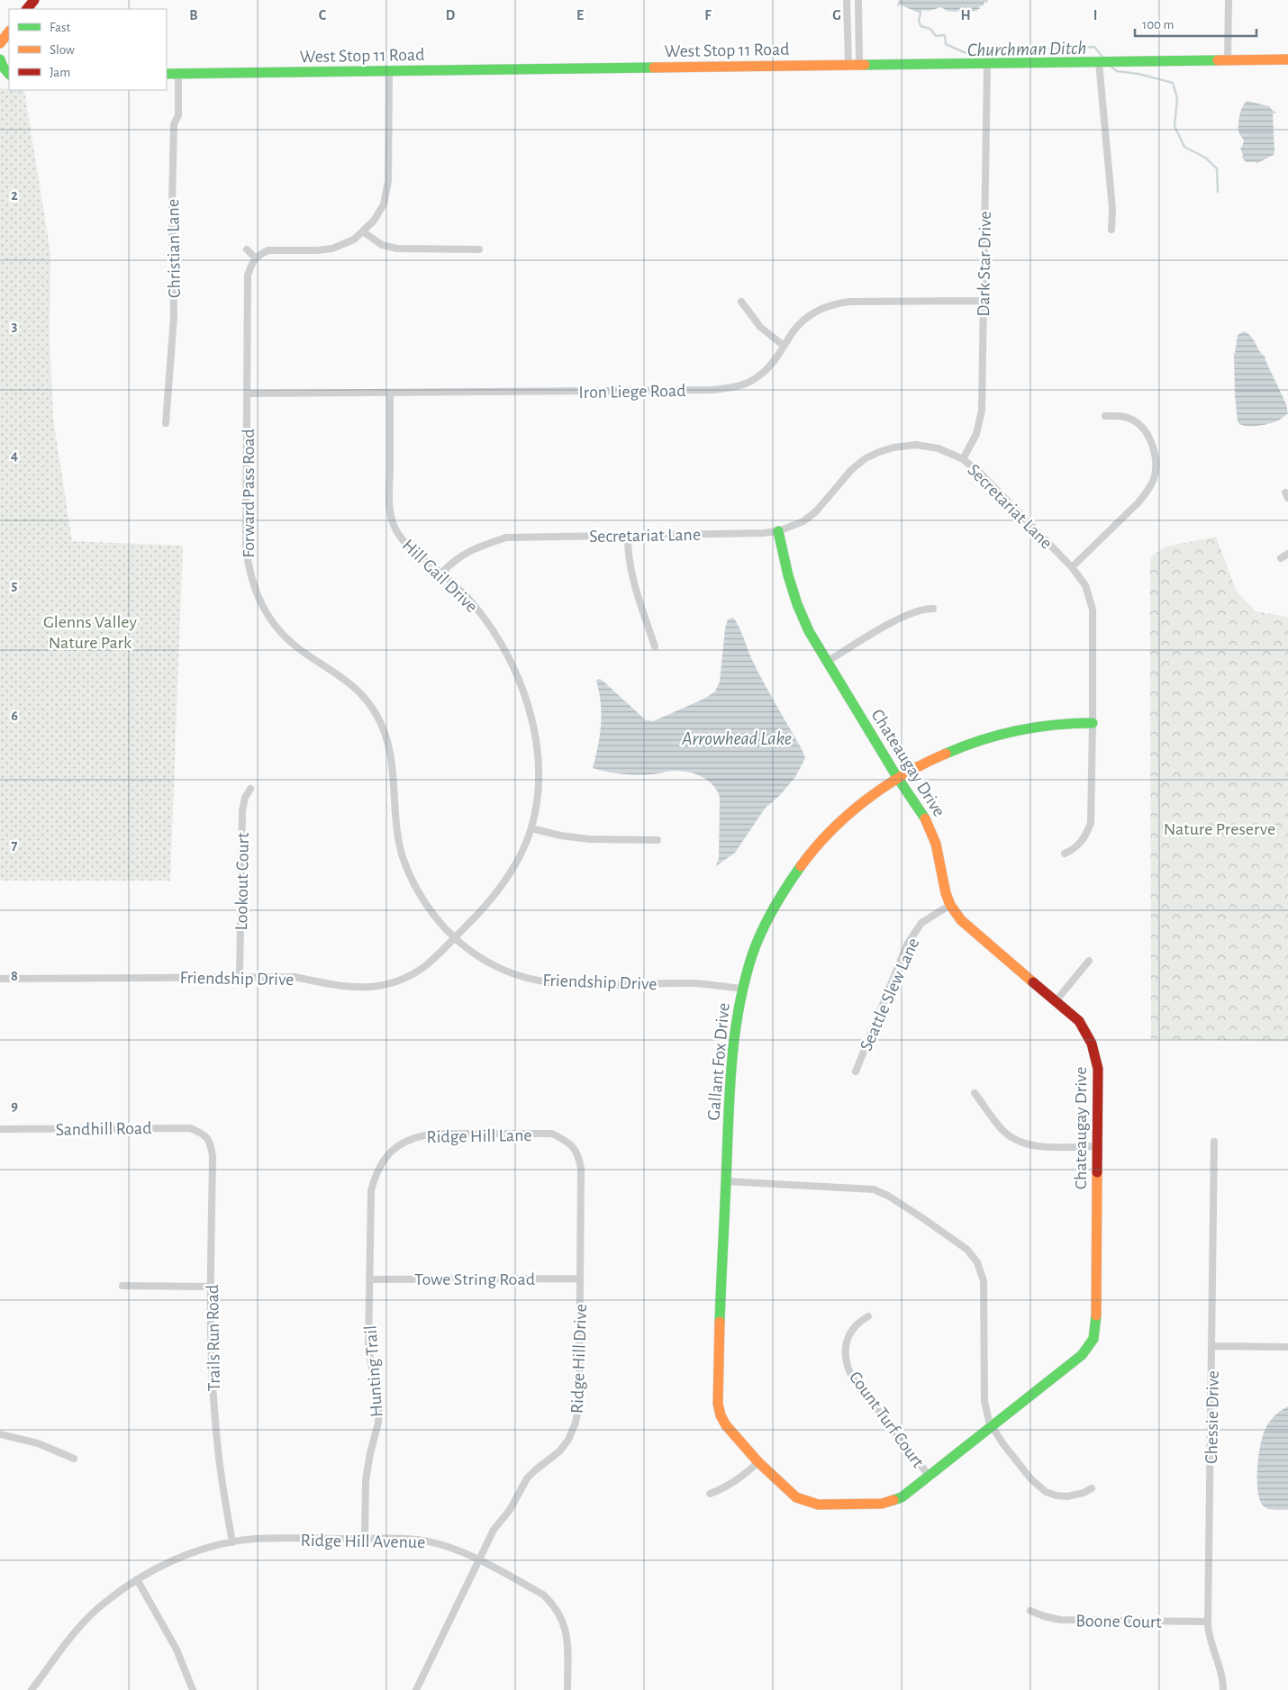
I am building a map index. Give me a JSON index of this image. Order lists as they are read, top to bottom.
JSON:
{
  "streets": {
    "street": [
      "West Stop 11 Road",
      "Christian Lane",
      "Dark Star Drive",
      "Iron Liege Road",
      "Forward Pass Road",
      "Secretariat Lane",
      "Hill Gail Drive",
      "Chateaugay Drive",
      "Lookout Court",
      "Friendship Drive",
      "Seattle Slew Lane",
      "Gallant Fox Drive",
      "Sandhill Road",
      "Ridge Hill Lane",
      "Towe String Road",
      "Trails Run Road",
      "Ridge Hill Drive",
      "Hunting Trail",
      "Chessie Drive",
      "Count Turf Court",
      "Ridge Hill Avenue",
      "Boone Court"
    ]
  },
  "crossings": [
    ["West Stop 11 Road", "Christian Lane"],
    ["West Stop 11 Road", "Dark Star Drive"],
    ["Dark Star Drive", "Iron Liege Road"],
    ["Dark Star Drive", "Secretariat Lane"],
    ["Iron Liege Road", "Forward Pass Road"],
    ["Iron Liege Road", "Hill Gail Drive"],
    ["Forward Pass Road", "Hill Gail Drive"],
    ["Forward Pass Road", "Friendship Drive"],
    ["Secretariat Lane", "Hill Gail Drive"],
    ["Secretariat Lane", "Chateaugay Drive"],
    ["Secretariat Lane", "Gallant Fox Drive"],
    ["Hill Gail Drive", "Friendship Drive"],
    ["Chateaugay Drive", "Seattle Slew Lane"],
    ["Chateaugay Drive", "Gallant Fox Drive"],
    ["Chateaugay Drive", "Count Turf Court"],
    ["Lookout Court", "Friendship Drive"],
    ["Friendship Drive", "Gallant Fox Drive"],
    ["Sandhill Road", "Trails Run Road"],
    ["Ridge Hill Lane", "Ridge Hill Drive"],
    ["Ridge Hill Lane", "Hunting Trail"],
    ["Towe String Road", "Ridge Hill Drive"],
    ["Towe String Road", "Hunting Trail"],
    ["Trails Run Road", "Ridge Hill Avenue"],
    ["Ridge Hill Drive", "Ridge Hill Avenue"],
    ["Hunting Trail", "Ridge Hill Avenue"],
    ["Chessie Drive", "Boone Court"]
  ],
  "water": ["Churchman Ditch", "Arrowhead Lake"],
  "parks": ["Glenns Valley Nature Park", "Nature Preserve"],
  "legend": ["Fast", "Slow", "Jam"],
  "scale_bar": "100 m",
  "grid": {
    "columns": [
      "B",
      "C",
      "D",
      "E",
      "F",
      "G",
      "H",
      "I"
    ],
    "rows": [
      "2",
      "3",
      "4",
      "5",
      "6",
      "7",
      "8",
      "9"
    ]
  }
}
